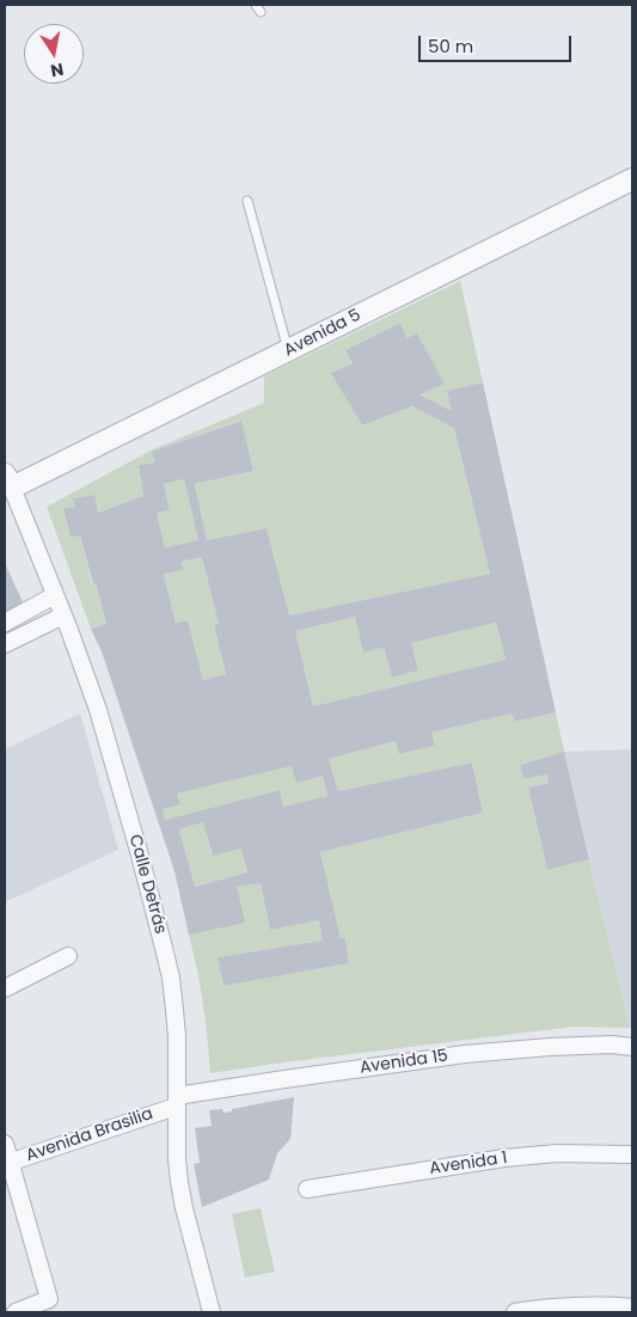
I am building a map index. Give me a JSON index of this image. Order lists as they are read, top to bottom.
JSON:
{
  "streets": {
    "street": [
      "Avenida 5",
      "Calle Detrás",
      "Avenida 15",
      "Avenida Brasilia",
      "Avenida 1"
    ]
  },
  "crossings": [
    ["Avenida 5", "Calle Detrás"],
    ["Calle Detrás", "Avenida 15"],
    ["Calle Detrás", "Avenida Brasilia"],
    ["Avenida 15", "Avenida Brasilia"]
  ],
  "scale_bar": "50 m",
  "north": "bottom"
}
